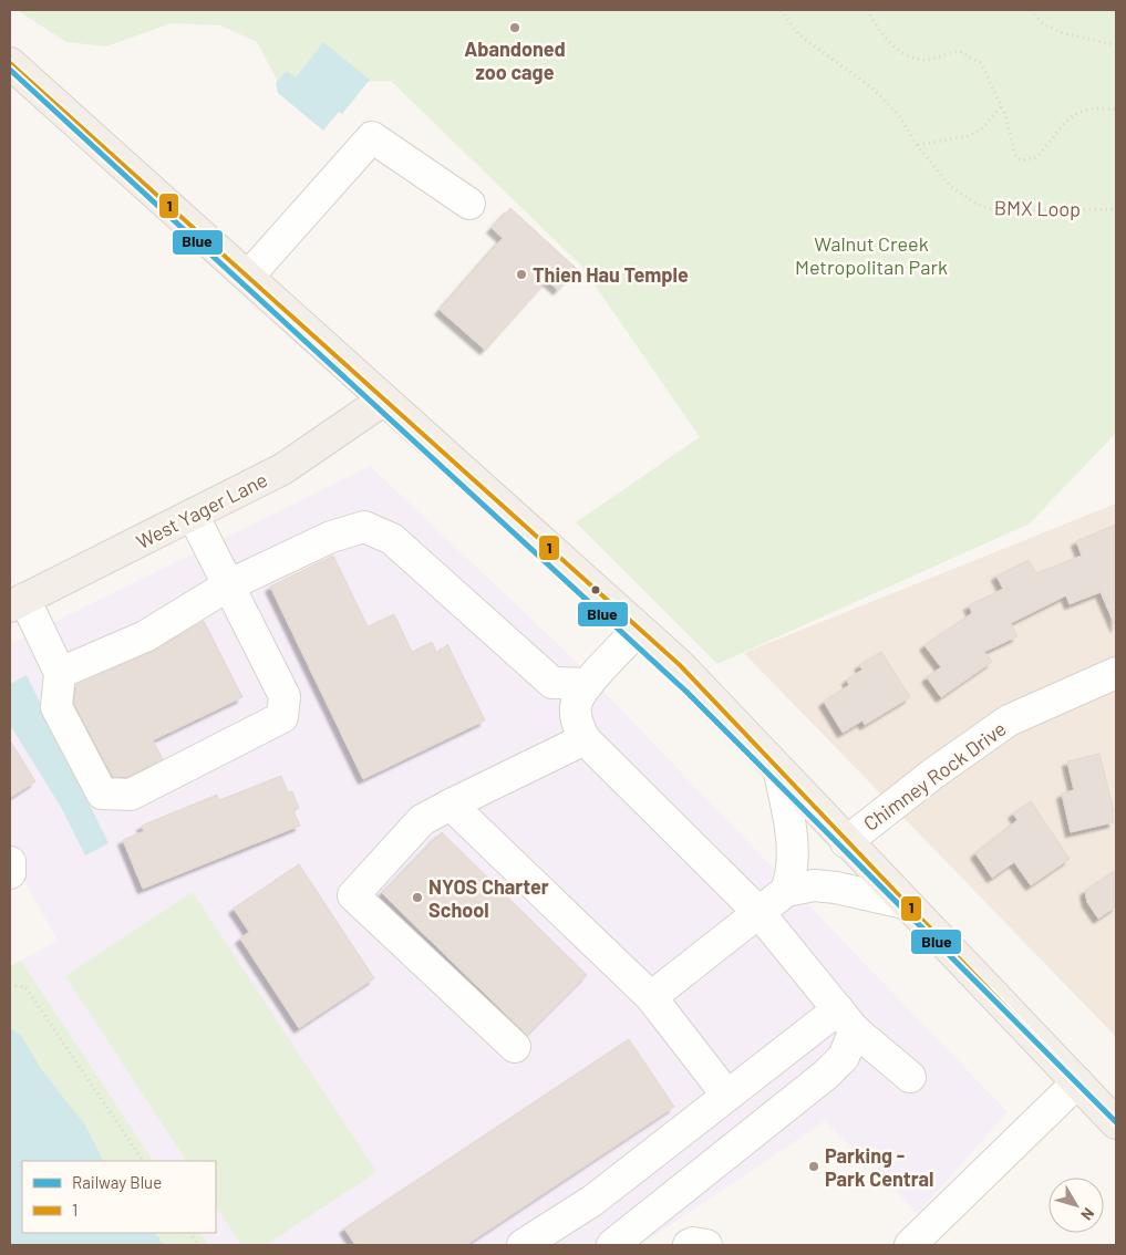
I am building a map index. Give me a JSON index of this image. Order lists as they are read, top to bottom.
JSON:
{
  "streets": {
    "main road": ["West Yager Lane"],
    "street": ["Chimney Rock Drive"],
    "path": ["BMX Loop"]
  },
  "parks": ["Walnut Creek Metropolitan Park"],
  "places": [
    "Abandoned zoo cage",
    "Thien Hau Temple",
    "NYOS Charter School",
    "Parking - Park Central"
  ],
  "lines": ["transit line 1", "rail line Blue"],
  "legend": ["Railway Blue", "1"],
  "north": "bottom right"
}
